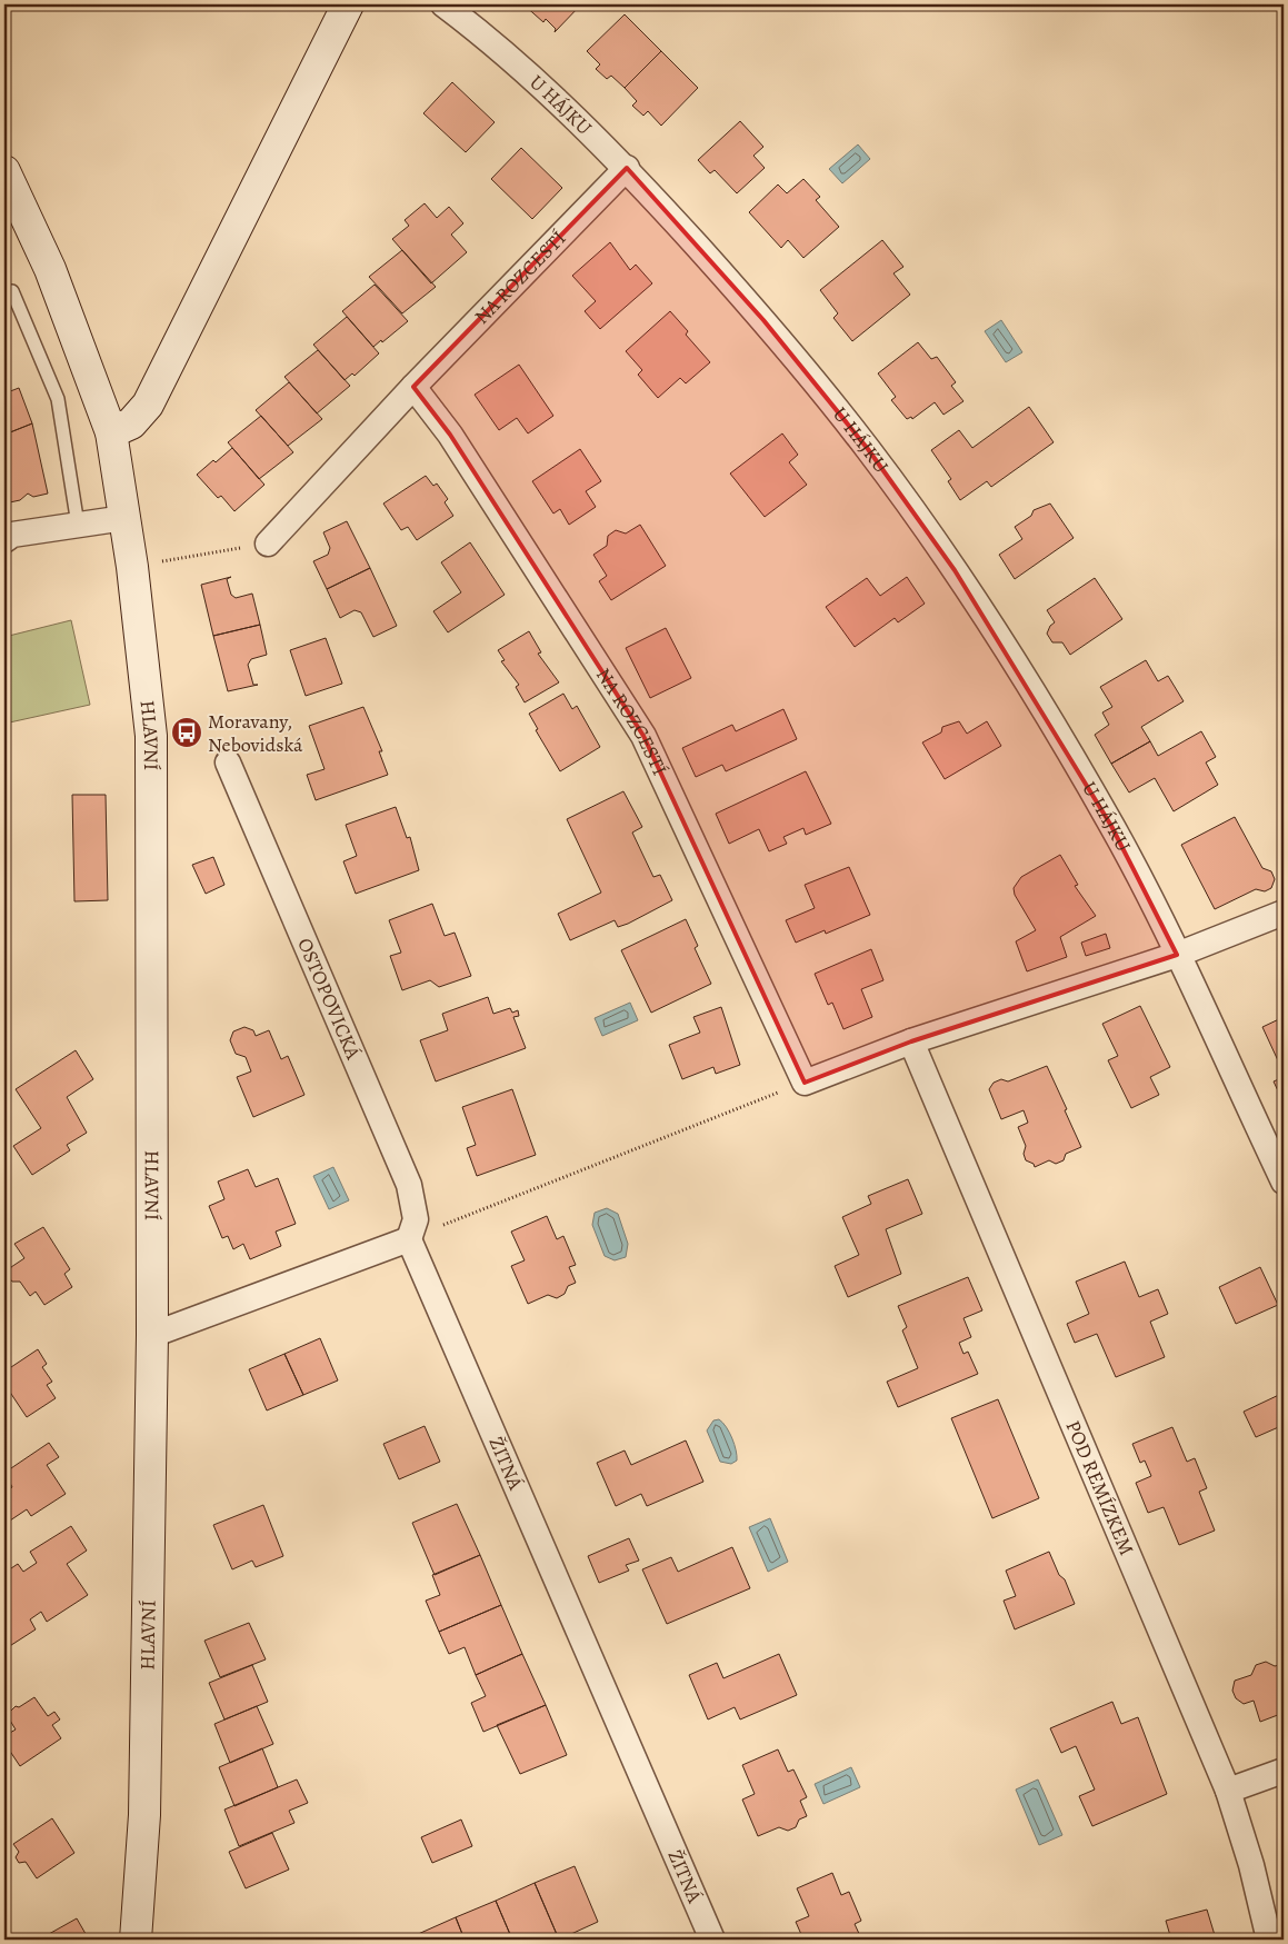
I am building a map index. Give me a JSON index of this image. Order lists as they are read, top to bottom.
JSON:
{
  "streets": {
    "street": [
      "U HÁJKU",
      "NA ROZCESTÍ",
      "HLAVNÍ",
      "OSTOPOVICKÁ",
      "ŽITNÁ",
      "POD REMÍZKEM"
    ]
  },
  "crossings": [
    ["U HÁJKU", "NA ROZCESTÍ"],
    ["OSTOPOVICKÁ", "ŽITNÁ"]
  ],
  "places": {
    "bus stop": ["Moravany, Nebovidská"]
  }
}
